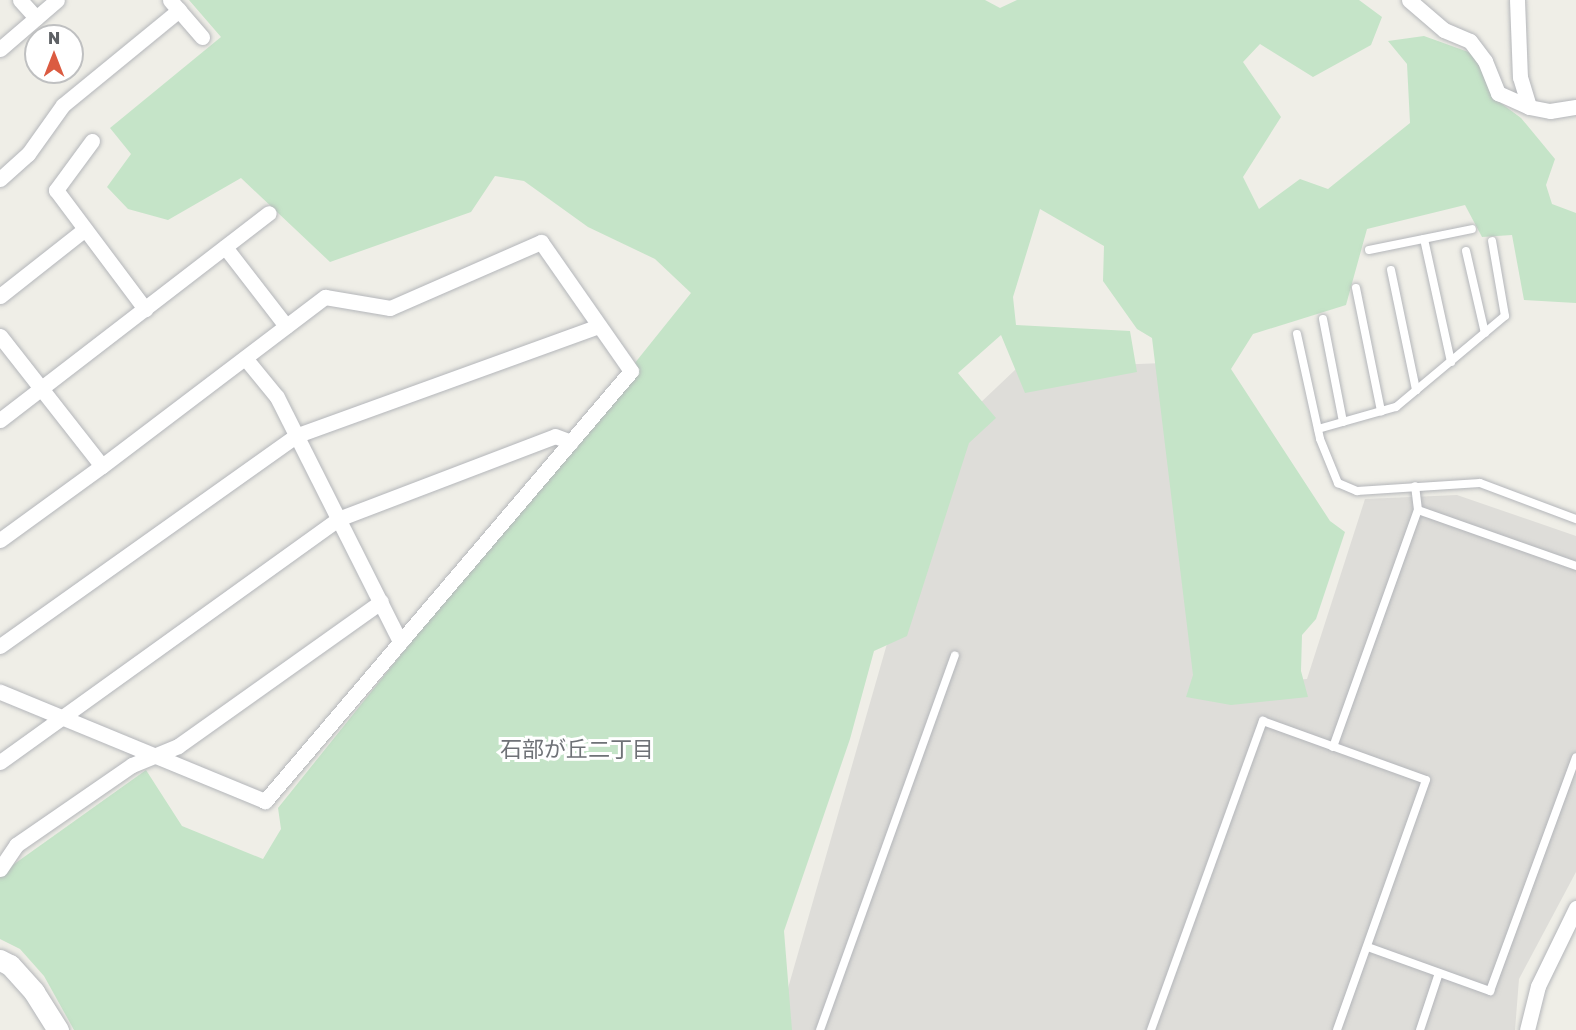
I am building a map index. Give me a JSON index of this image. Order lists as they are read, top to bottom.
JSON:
{
  "districts": ["石部が丘二丁目"],
  "north": "top"
}
